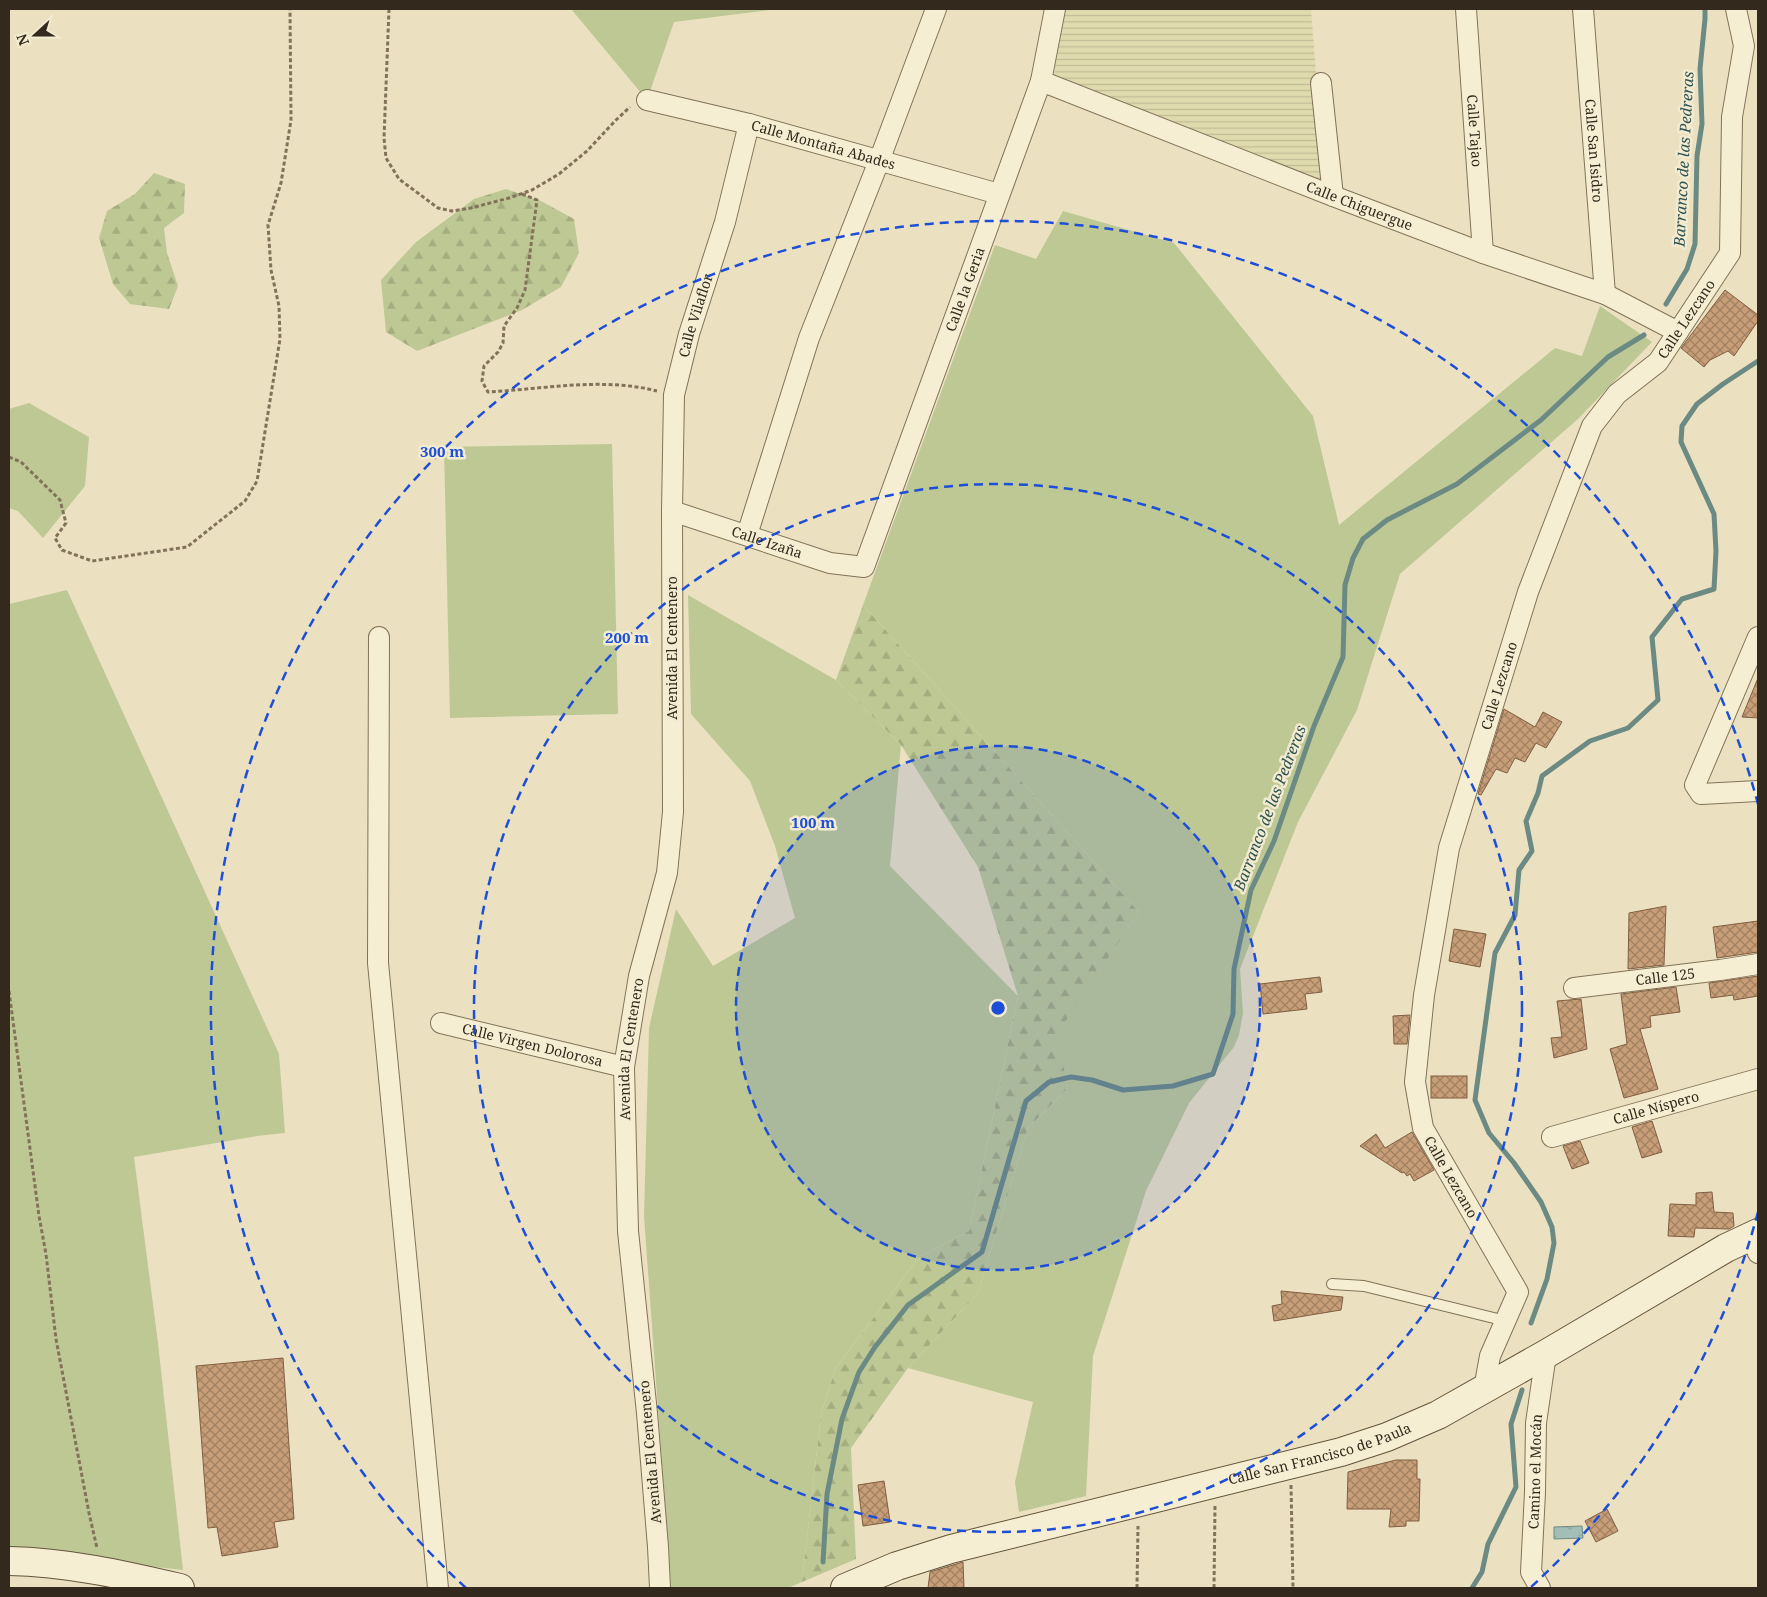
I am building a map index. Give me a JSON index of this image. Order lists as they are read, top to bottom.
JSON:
{
  "streets": {
    "main road": ["Calle San Francisco de Paula"],
    "street": [
      "Calle Tajao",
      "Calle Montaña Abades",
      "Calle San Isidro",
      "Calle Chiguergue",
      "Calle la Geria",
      "Calle Vilaflor",
      "Calle Lezcano",
      "Calle Izaña",
      "Avenida El Centenero",
      "Calle 125",
      "Calle Virgen Dolorosa",
      "Calle Níspero",
      "Camino el Mocán"
    ]
  },
  "crossings": [
    ["Calle Tajao", "Calle Chiguergue"],
    ["Calle Montaña Abades", "Calle la Geria"],
    ["Calle Montaña Abades", "Calle Vilaflor"],
    ["Calle San Isidro", "Calle Chiguergue"],
    ["Calle Chiguergue", "Calle la Geria"],
    ["Calle Chiguergue", "Calle Lezcano"],
    ["Calle la Geria", "Calle Izaña"],
    ["Calle Vilaflor", "Calle Izaña"],
    ["Calle Vilaflor", "Avenida El Centenero"],
    ["Calle Lezcano", "Calle San Francisco de Paula"],
    ["Calle Izaña", "Avenida El Centenero"],
    ["Avenida El Centenero", "Calle Virgen Dolorosa"],
    ["Calle San Francisco de Paula", "Camino el Mocán"]
  ],
  "water": ["Barranco de las Pedreras"],
  "north": "left",
  "rings": ["300 m", "200 m", "100 m"]
}
